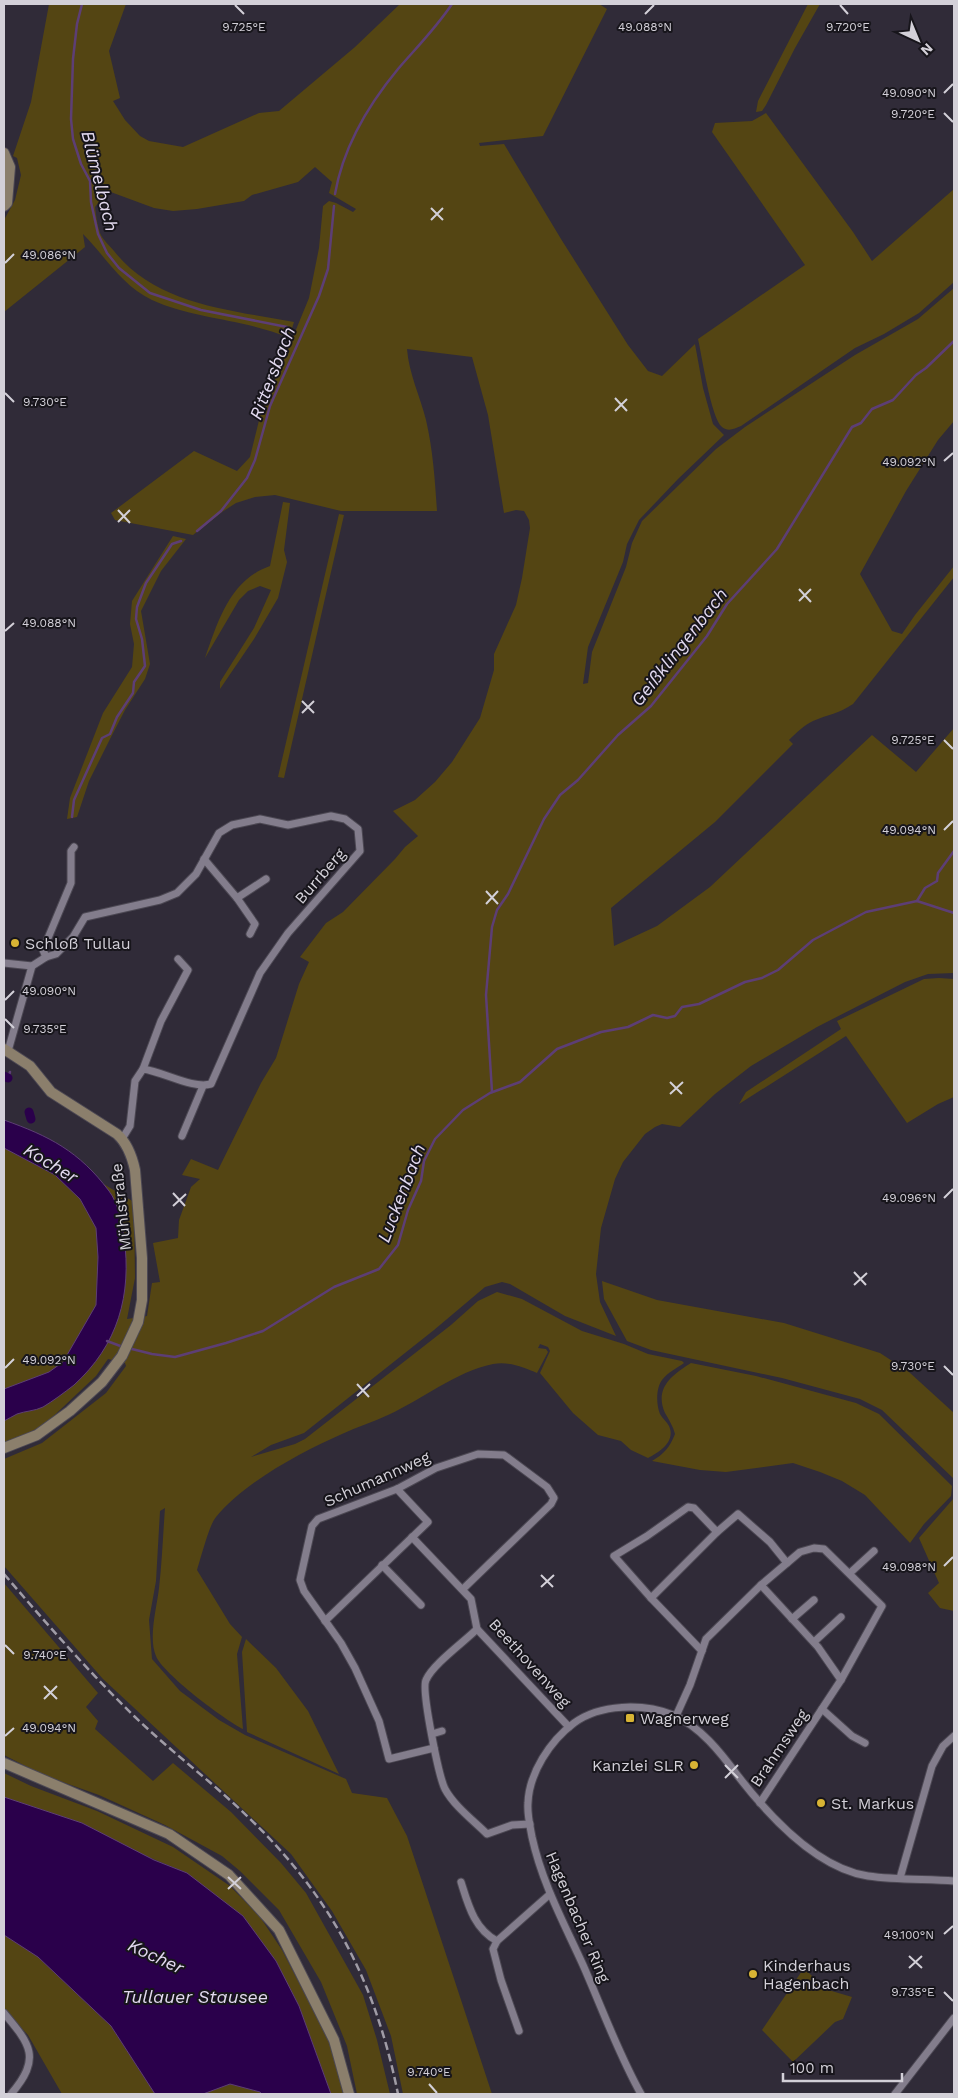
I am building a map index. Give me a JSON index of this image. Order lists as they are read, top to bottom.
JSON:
{
  "streets": {
    "street": [
      "Burrberg",
      "Mühlstraße",
      "Schumannweg",
      "Beethovenweg",
      "Brahmsweg",
      "Hagenbacher Ring"
    ]
  },
  "crossings": [
    ["Schumannweg", "Beethovenweg"],
    ["Beethovenweg", "Hagenbacher Ring"],
    ["Brahmsweg", "Hagenbacher Ring"]
  ],
  "water": [
    "Blümelbach",
    "Rittersbach",
    "Geißklingenbach",
    "Kocher",
    "Luckenbach",
    "Tullauer Stausee"
  ],
  "places": {
    "other": [
      "Schloß Tullau",
      "Kanzlei SLR",
      "St. Markus",
      "Kinderhaus Hagenbach"
    ],
    "transit": ["Wagnerweg"]
  },
  "scale_bar": "100 m",
  "north": "bottom right",
  "coordinates": [
    "49.088°N",
    "9.725°E",
    "9.720°E",
    "49.090°N",
    "49.086°N",
    "9.730°E",
    "49.092°N",
    "49.094°N",
    "9.735°E",
    "49.096°N",
    "49.098°N",
    "9.740°E",
    "49.100°N"
  ]
}
